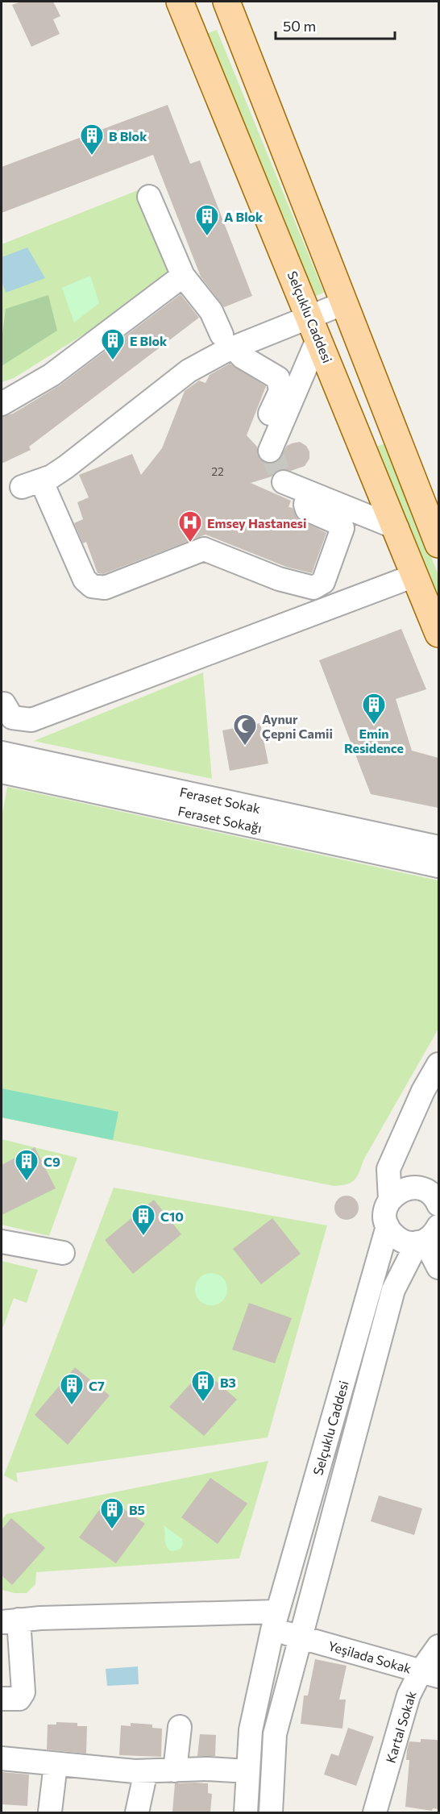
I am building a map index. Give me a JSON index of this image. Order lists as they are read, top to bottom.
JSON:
{
  "streets": {
    "main road": ["Selçuklu Caddesi"],
    "street": [
      "Feraset Sokak",
      "Feraset Sokağı",
      "Yeşilada Sokak",
      "Kartal Sokak"
    ]
  },
  "crossings": [
    ["Selçuklu Caddesi", "Yeşilada Sokak"],
    ["Yeşilada Sokak", "Kartal Sokak"]
  ],
  "places": {
    "building": [
      "B Blok",
      "A Blok",
      "E Blok",
      "Emin Residence",
      "C9",
      "C10",
      "B3",
      "C7",
      "B5"
    ],
    "hospital": ["Emsey Hastanesi"],
    "mosque": ["Aynur Çepni Camii"]
  },
  "house_numbers": ["22"],
  "scale_bar": "50 m"
}
